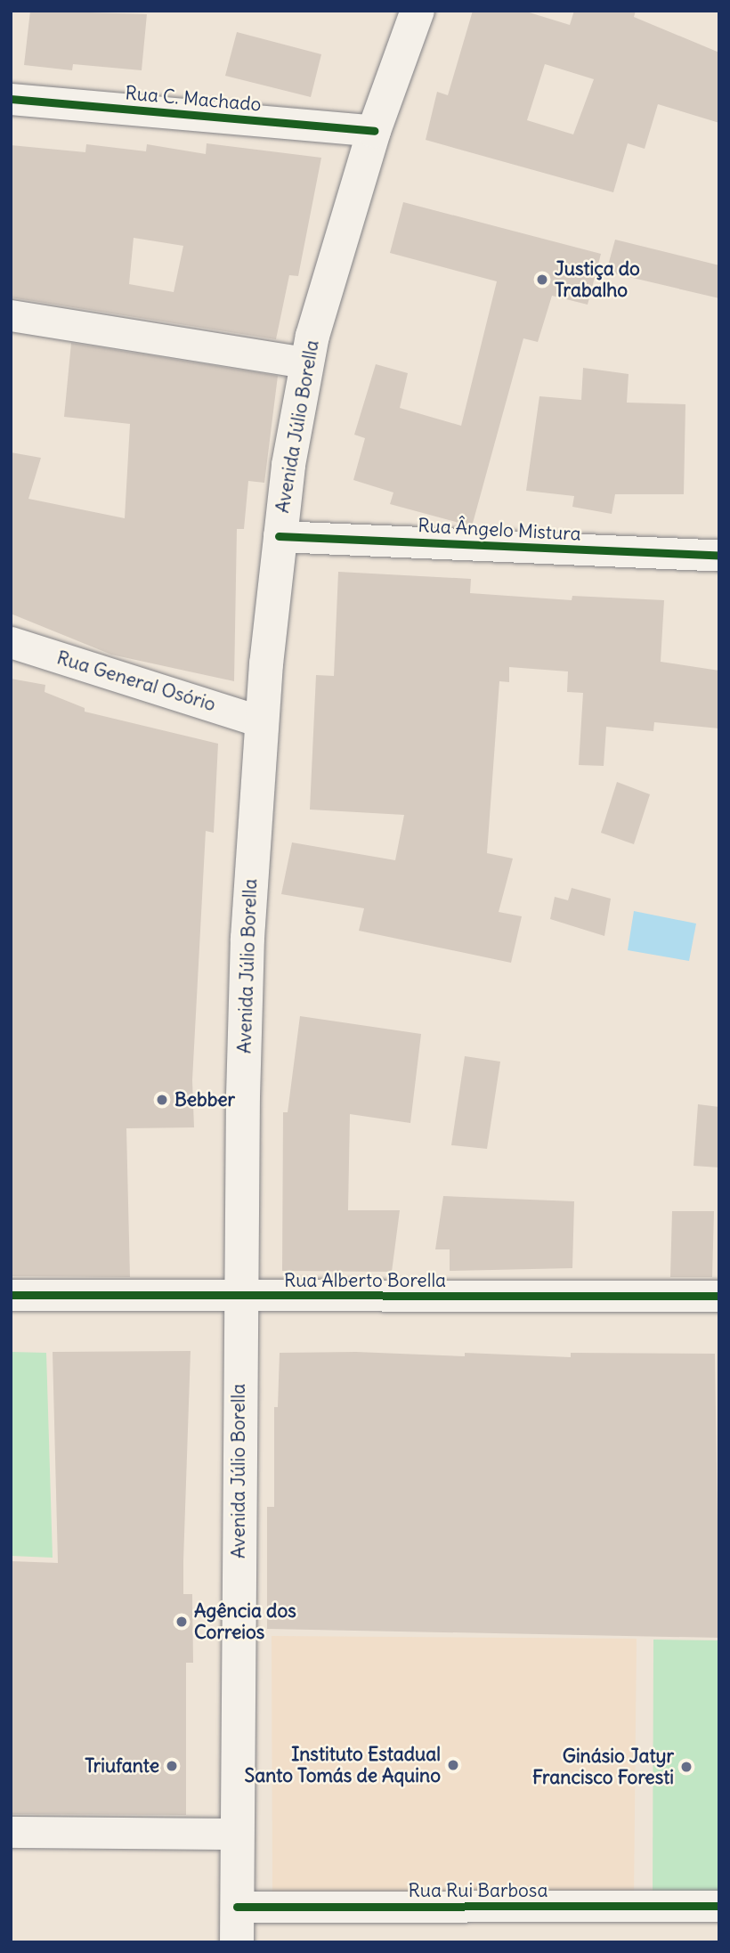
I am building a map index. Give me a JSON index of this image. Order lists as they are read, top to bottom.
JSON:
{
  "streets": {
    "main road": ["Avenida Júlio Borella"],
    "street": [
      "Rua C. Machado",
      "Rua Ângelo Mistura",
      "Rua General Osório",
      "Rua Alberto Borella",
      "Rua Rui Barbosa"
    ]
  },
  "crossings": [
    ["Rua C. Machado", "Avenida Júlio Borella"],
    ["Avenida Júlio Borella", "Rua Ângelo Mistura"],
    ["Avenida Júlio Borella", "Rua General Osório"],
    ["Avenida Júlio Borella", "Rua Alberto Borella"],
    ["Avenida Júlio Borella", "Rua Rui Barbosa"]
  ],
  "places": [
    "Justiça do Trabalho",
    "Bebber",
    "Agência dos Correios",
    "Instituto Estadual Santo Tomás de Aquino",
    "Triufante",
    "Ginásio Jatyr Francisco Foresti"
  ]
}
